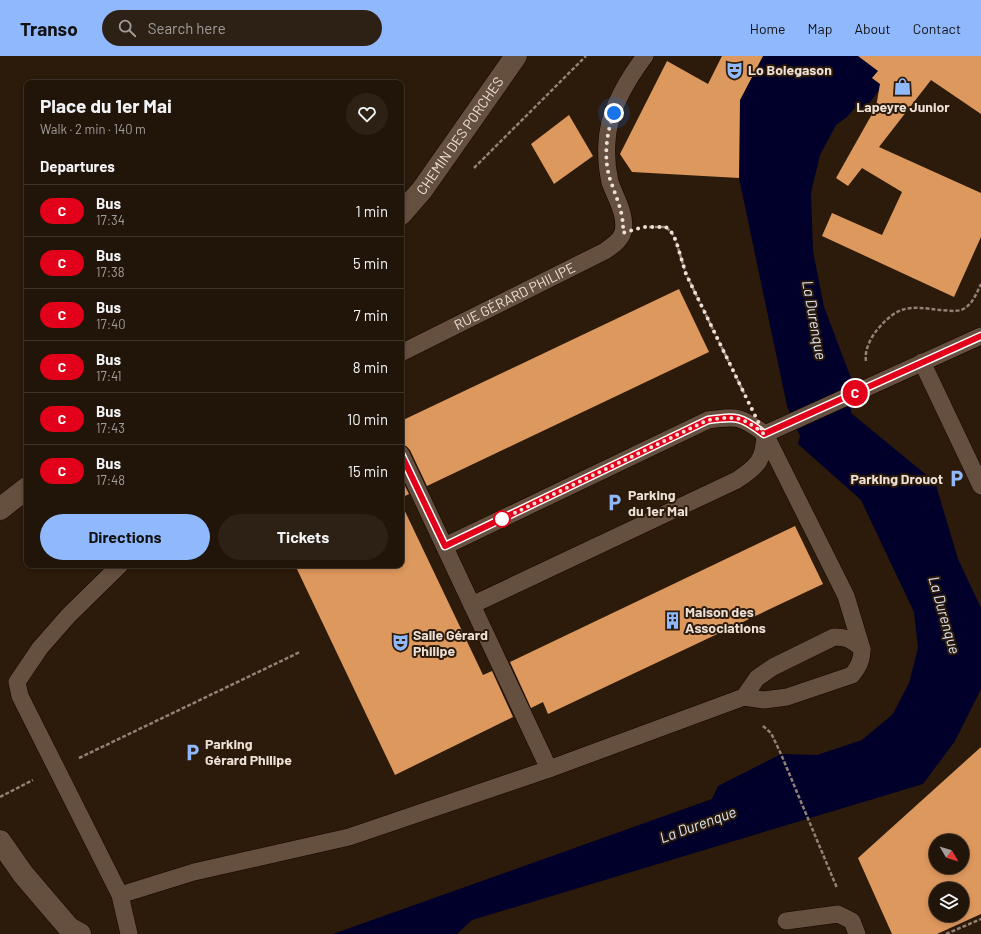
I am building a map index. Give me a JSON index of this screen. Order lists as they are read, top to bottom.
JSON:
{
  "streets": {
    "street": ["CHEMIN DES PORCHES"],
    "lane": ["RUE GÉRARD PHILIPE"]
  },
  "water": ["La Durenque"],
  "places": {
    "theatre": ["Lo Bolegason", "Salle Gérard Philipe"],
    "shop": ["Lapeyre Junior"],
    "parking": ["Parking Drouot", "Parking du 1er Mai", "Parking Gérard Philipe"],
    "building": ["Maison des Associations"]
  },
  "lines": ["bus line C"],
  "north": "bottom right",
  "page": {
    "header": "Transo",
    "search": "Search here",
    "nav": [
      "Home",
      "Map",
      "About",
      "Contact"
    ],
    "on_map": "C",
    "heading": [
      ["Place du 1er Mai", "Walk · 2 min · 140 m"],
      "Departures"
    ],
    "list": [
      {
        "mark": "C",
        "name": "Bus",
        "note": "17:34",
        "value": "1 min"
      },
      {
        "mark": "C",
        "name": "Bus",
        "note": "17:38",
        "value": "5 min"
      },
      {
        "mark": "C",
        "name": "Bus",
        "note": "17:40",
        "value": "7 min"
      },
      {
        "mark": "C",
        "name": "Bus",
        "note": "17:41",
        "value": "8 min"
      },
      {
        "mark": "C",
        "name": "Bus",
        "note": "17:43",
        "value": "10 min"
      },
      {
        "mark": "C",
        "name": "Bus",
        "note": "17:48",
        "value": "15 min"
      }
    ],
    "buttons": ["Directions", "Tickets"]
  }
}
